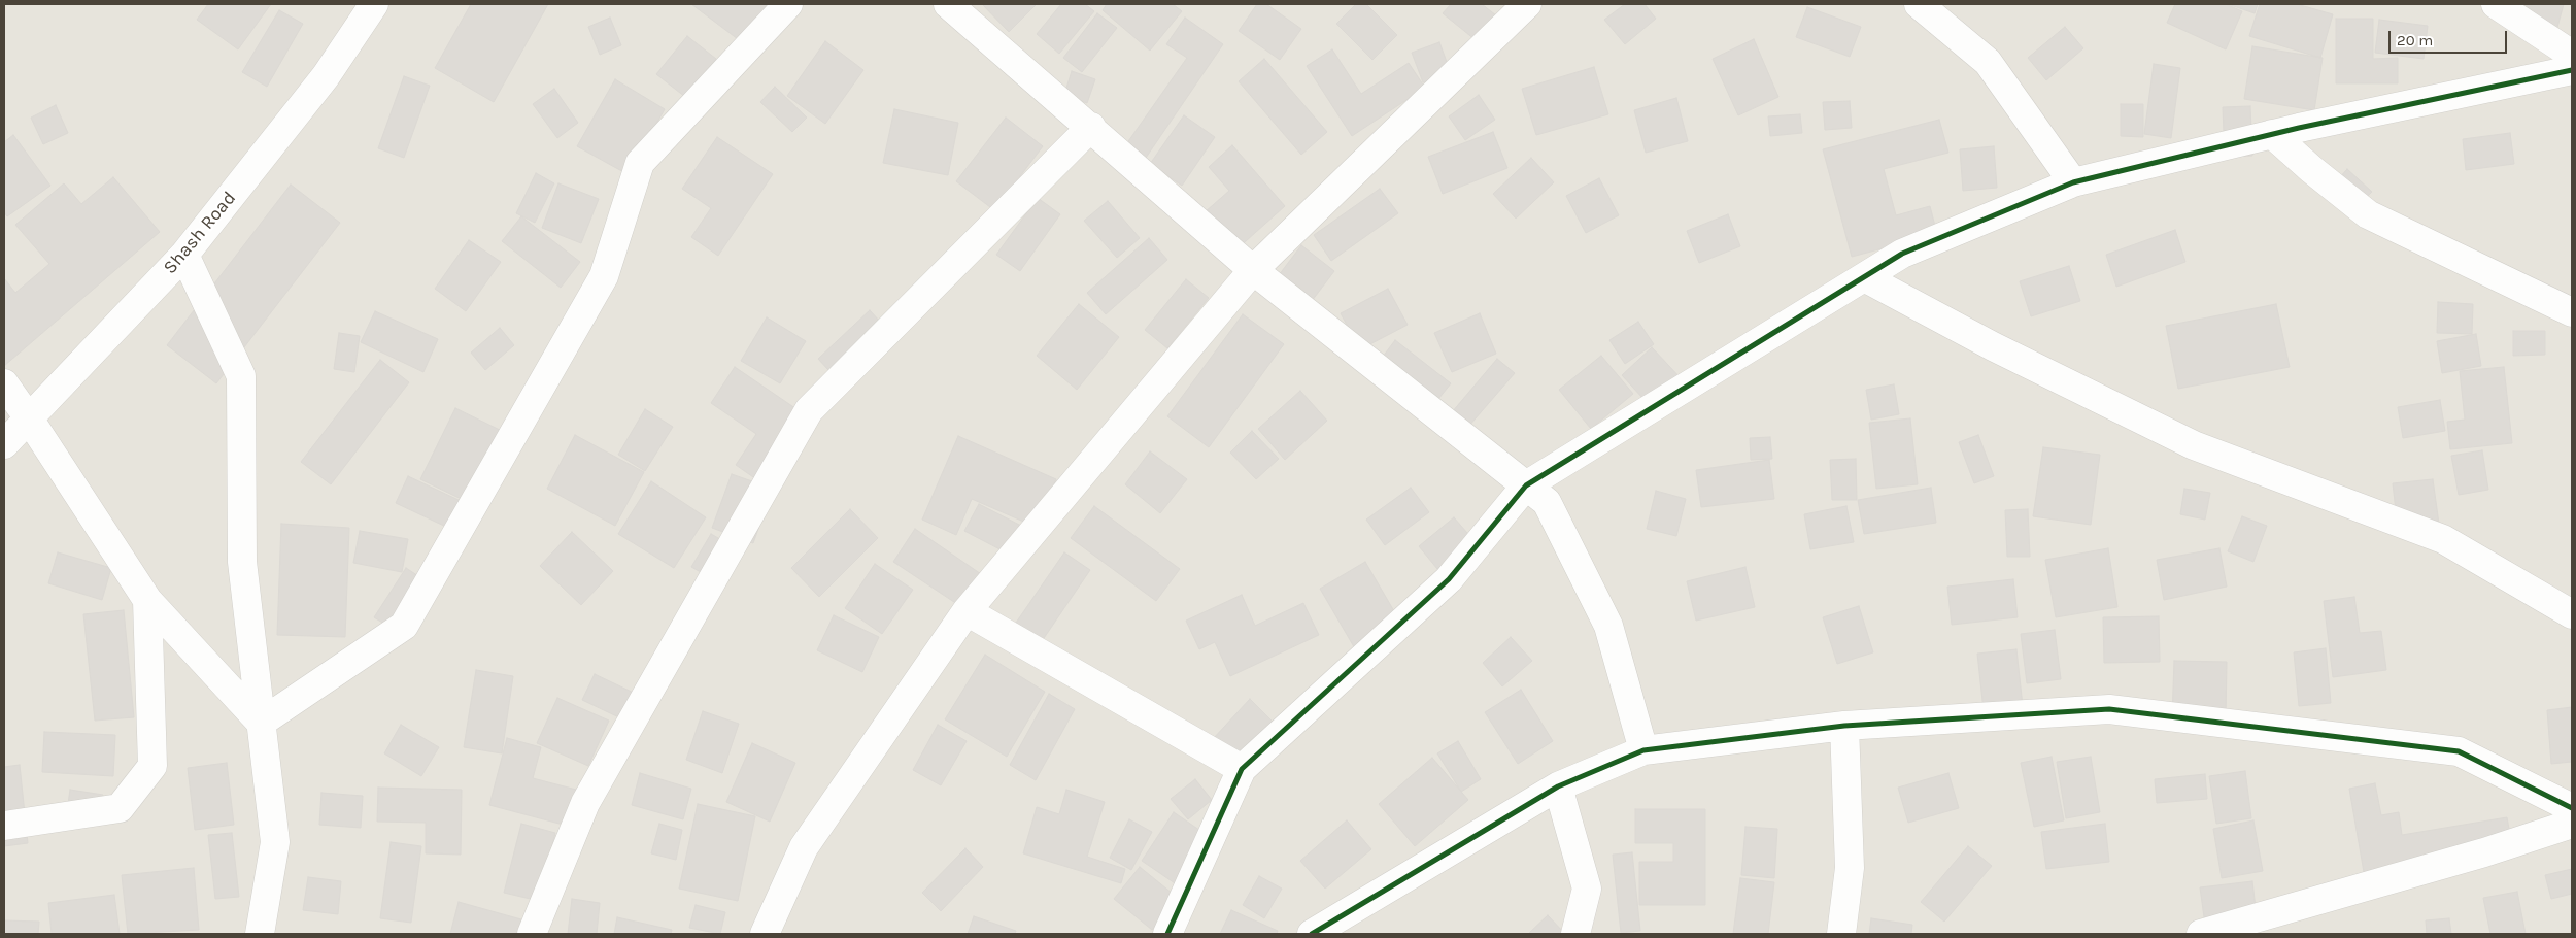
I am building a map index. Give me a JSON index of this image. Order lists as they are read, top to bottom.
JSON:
{
  "streets": {
    "street": ["Shash Road"]
  },
  "scale_bar": "20 m"
}
